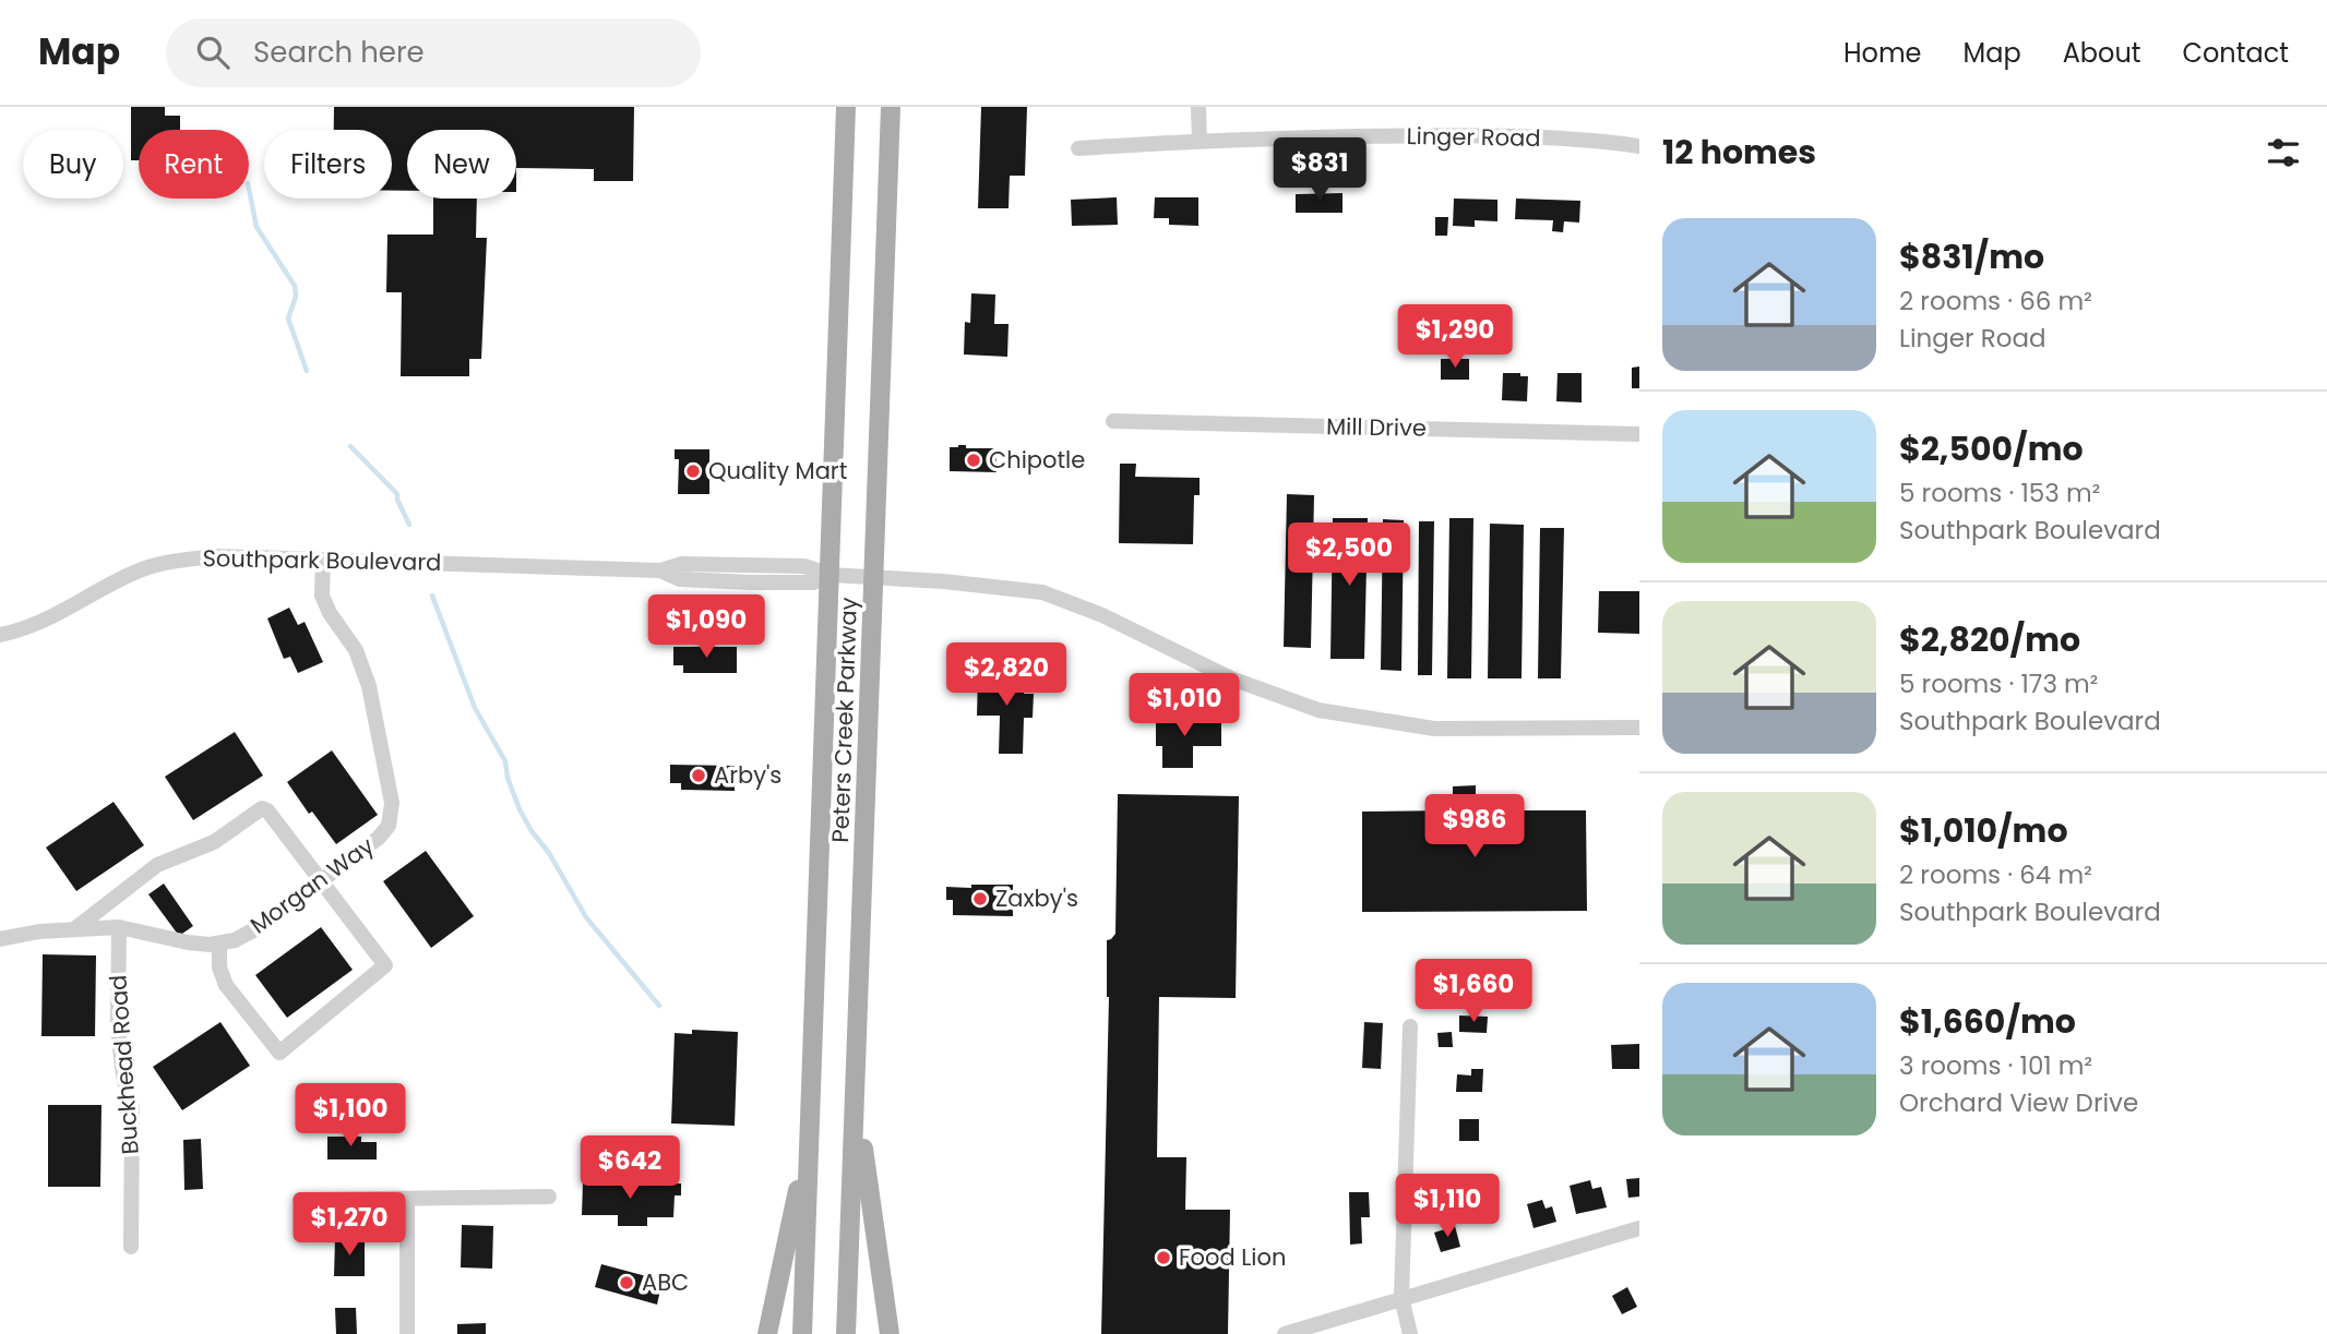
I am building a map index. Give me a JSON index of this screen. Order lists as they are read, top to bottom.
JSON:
{
  "streets": {
    "main road": ["Peters Creek Parkway"],
    "street": [
      "Linger Road",
      "Mill Drive",
      "Southpark Boulevard",
      "Morgan Way",
      "Buckhead Road"
    ]
  },
  "crossings": [
    ["Southpark Boulevard", "Peters Creek Parkway"],
    ["Southpark Boulevard", "Morgan Way"],
    ["Morgan Way", "Buckhead Road"]
  ],
  "places": [
    "Chipotle",
    "Quality Mart",
    "Arby's",
    "Zaxby's",
    "Food Lion",
    "ABC"
  ],
  "page": {
    "header": "Map",
    "search": "Search here",
    "nav": [
      "Home",
      "Map",
      "About",
      "Contact"
    ],
    "heading": "12 homes",
    "chip": [
      "Buy",
      "Rent",
      "Filters",
      "New"
    ],
    "price": [
      "$831",
      "$1,290",
      "$2,500",
      "$1,090",
      "$2,820",
      "$1,010",
      "$986",
      "$1,660",
      "$1,100",
      "$642",
      "$1,110",
      "$1,270"
    ],
    "list": [
      {
        "name": "$831/mo",
        "note": "2 rooms · 66 m² · Linger Road"
      },
      {
        "name": "$2,500/mo",
        "note": "5 rooms · 153 m² · Southpark Boulevard"
      },
      {
        "name": "$2,820/mo",
        "note": "5 rooms · 173 m² · Southpark Boulevard"
      },
      {
        "name": "$1,010/mo",
        "note": "2 rooms · 64 m² · Southpark Boulevard"
      },
      {
        "name": "$1,660/mo",
        "note": "3 rooms · 101 m² · Orchard View Drive"
      }
    ]
  }
}
